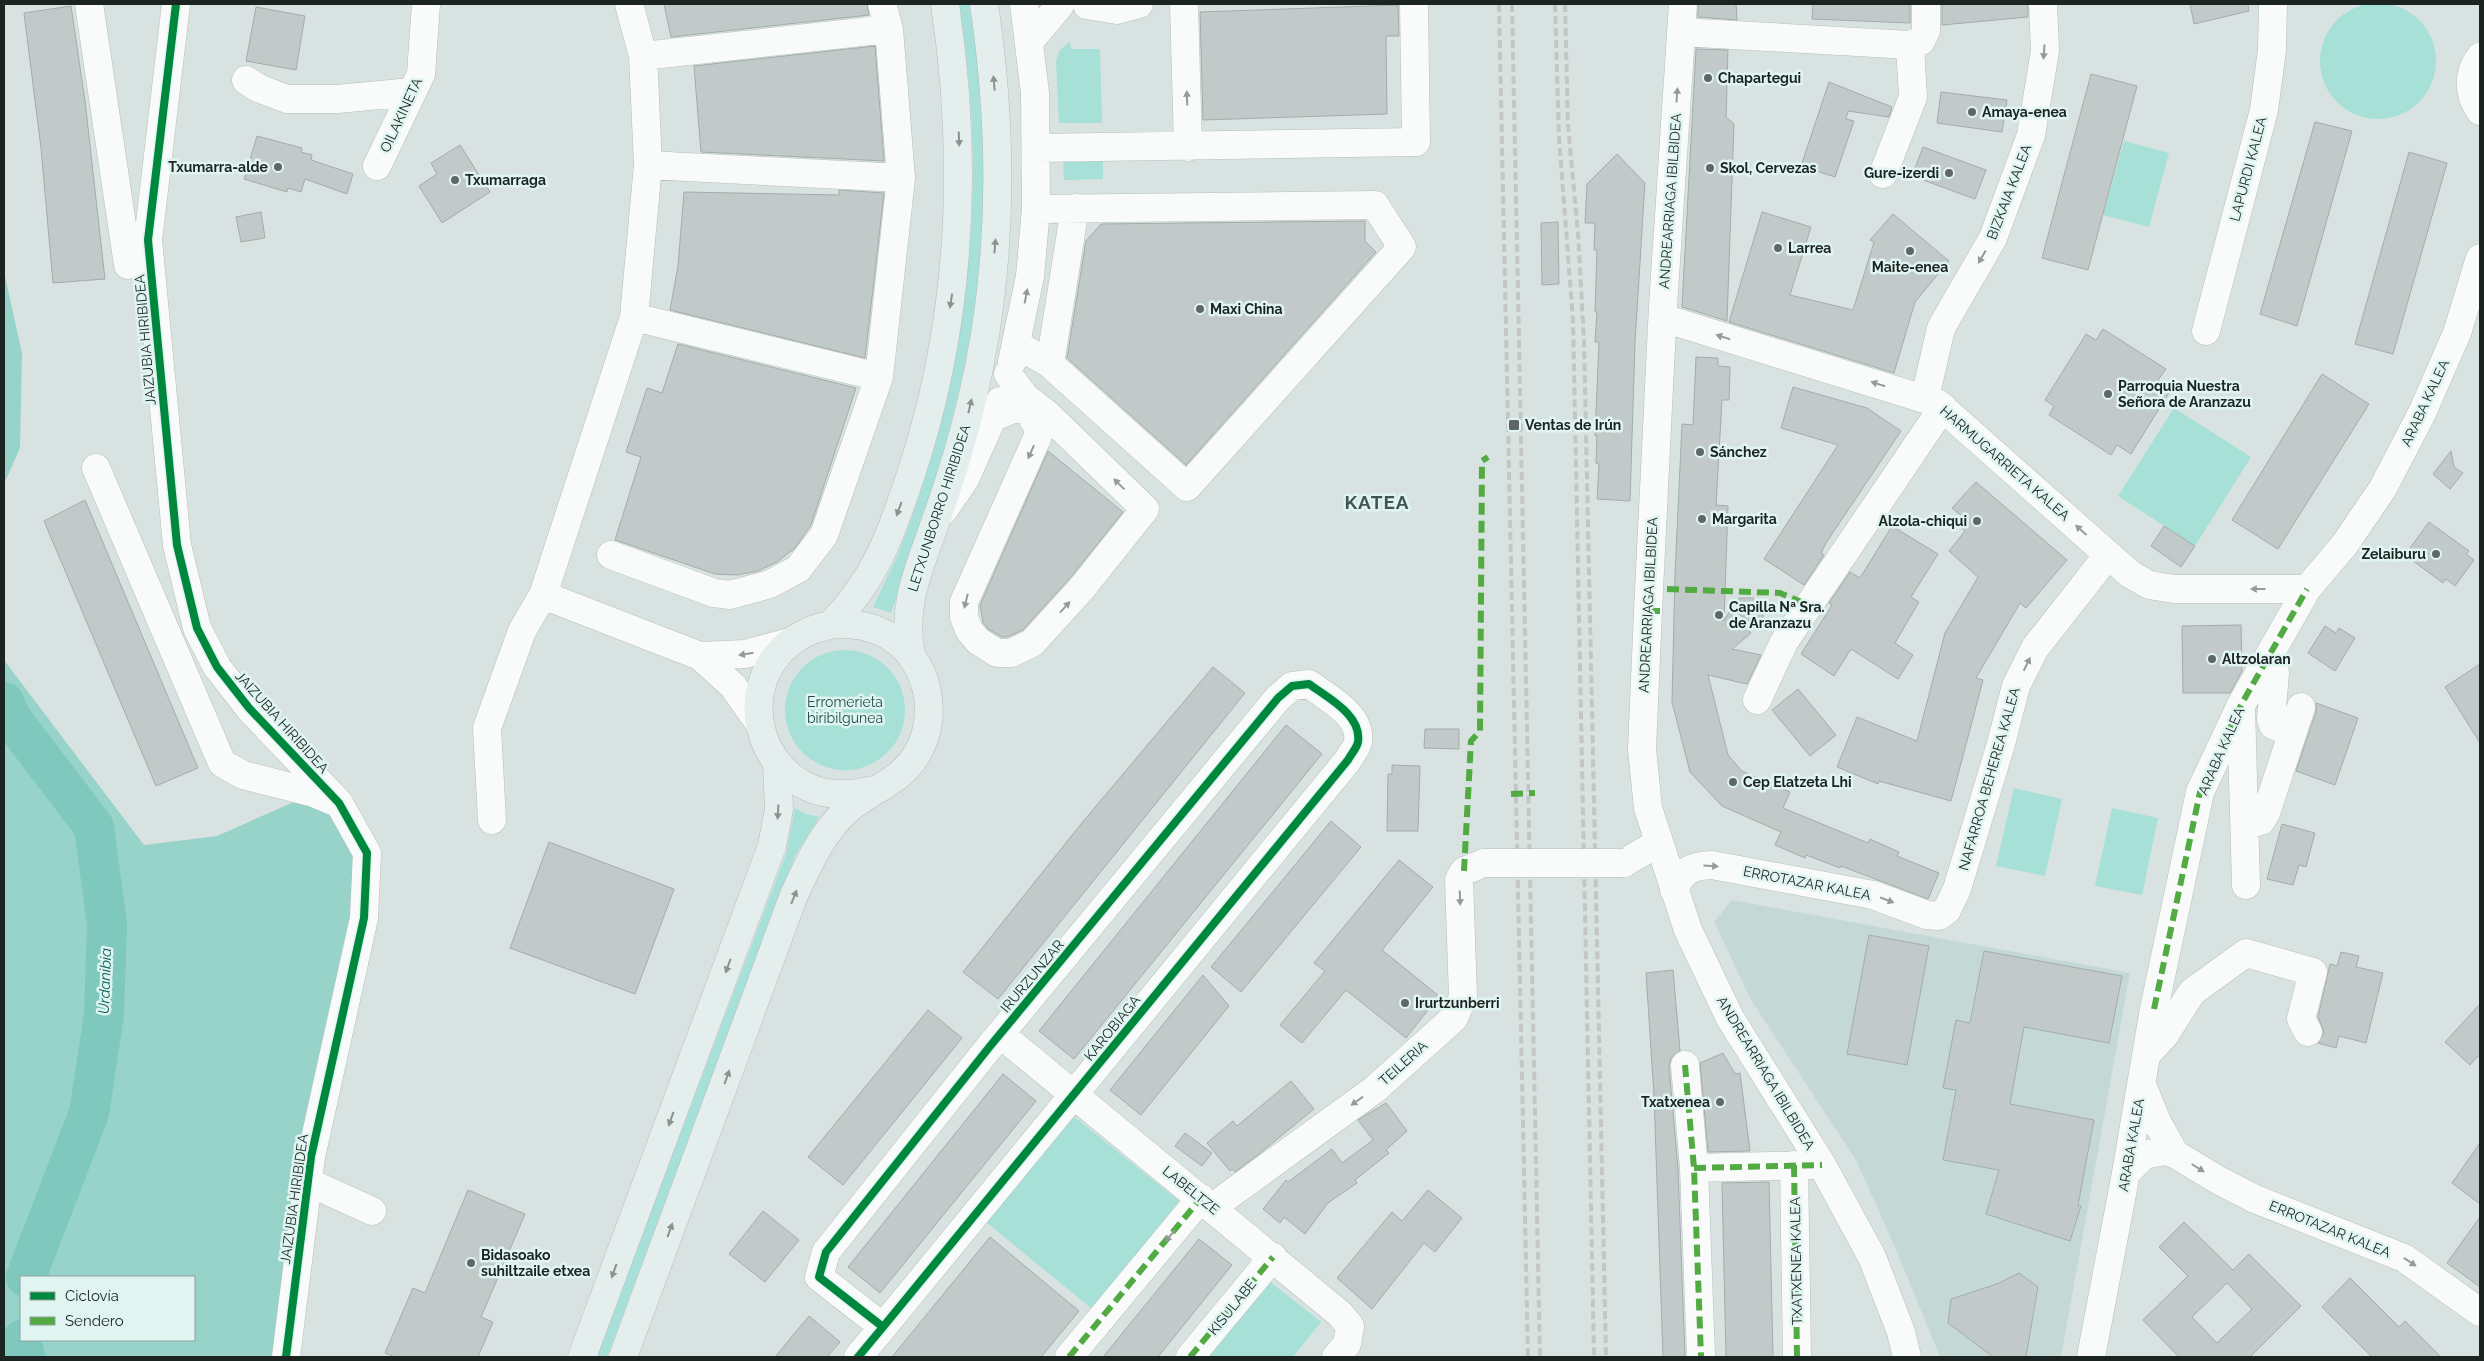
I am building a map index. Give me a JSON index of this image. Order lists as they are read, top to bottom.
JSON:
{
  "streets": {
    "main road": ["LETXUNBORRO HIRIBIDEA"],
    "street": [
      "OILAKINETA",
      "LAPURDI KALEA",
      "BIZKAIA KALEA",
      "ANDREARRIAGA IBILBIDEA",
      "JAIZUBIA HIRIBIDEA",
      "ARABA KALEA",
      "HARMUGARRIETA KALEA",
      "NAFARROA BEHEREA KALEA",
      "ERROTAZAR KALEA",
      "IRURZUNZAR",
      "KAROBIAGA",
      "TEILERIA",
      "LABELTZE",
      "TXATXENEA KALEA",
      "KISULABE"
    ]
  },
  "crossings": [
    ["BIZKAIA KALEA", "HARMUGARRIETA KALEA"],
    ["ANDREARRIAGA IBILBIDEA", "HARMUGARRIETA KALEA"],
    ["ANDREARRIAGA IBILBIDEA", "ERROTAZAR KALEA"],
    ["ANDREARRIAGA IBILBIDEA", "TEILERIA"],
    ["ANDREARRIAGA IBILBIDEA", "TXATXENEA KALEA"],
    ["ARABA KALEA", "HARMUGARRIETA KALEA"],
    ["ARABA KALEA", "ERROTAZAR KALEA"],
    ["HARMUGARRIETA KALEA", "NAFARROA BEHEREA KALEA"],
    ["NAFARROA BEHEREA KALEA", "ERROTAZAR KALEA"],
    ["IRURZUNZAR", "KAROBIAGA"],
    ["IRURZUNZAR", "LABELTZE"],
    ["KAROBIAGA", "LABELTZE"],
    ["TEILERIA", "LABELTZE"],
    ["LABELTZE", "KISULABE"]
  ],
  "one_way": [
    "HARMUGARRIETA KALEA",
    "NAFARROA BEHEREA KALEA",
    "ERROTAZAR KALEA",
    "TEILERIA"
  ],
  "districts": ["KATEA"],
  "water": ["Urdanibia"],
  "parks": ["Erromerieta biribilgunea"],
  "places": {
    "other": [
      "Chapartegui",
      "Amaya-enea",
      "Txumarra-alde",
      "Skol, Cervezas",
      "Gure-izerdi",
      "Txumarraga",
      "Larrea",
      "Maite-enea",
      "Maxi China",
      "Parroquia Nuestra Señora de Aranzazu",
      "Sánchez",
      "Margarita",
      "Alzola-chiqui",
      "Zelaiburu",
      "Capilla Nª Sra. de Aranzazu",
      "Altzolaran",
      "Cep Elatzeta Lhi",
      "Irurtzunberri",
      "Txatxenea",
      "Bidasoako suhiltzaile etxea"
    ],
    "transit": ["Ventas de Irún"]
  },
  "legend": ["Ciclovía", "Sendero"]
}
